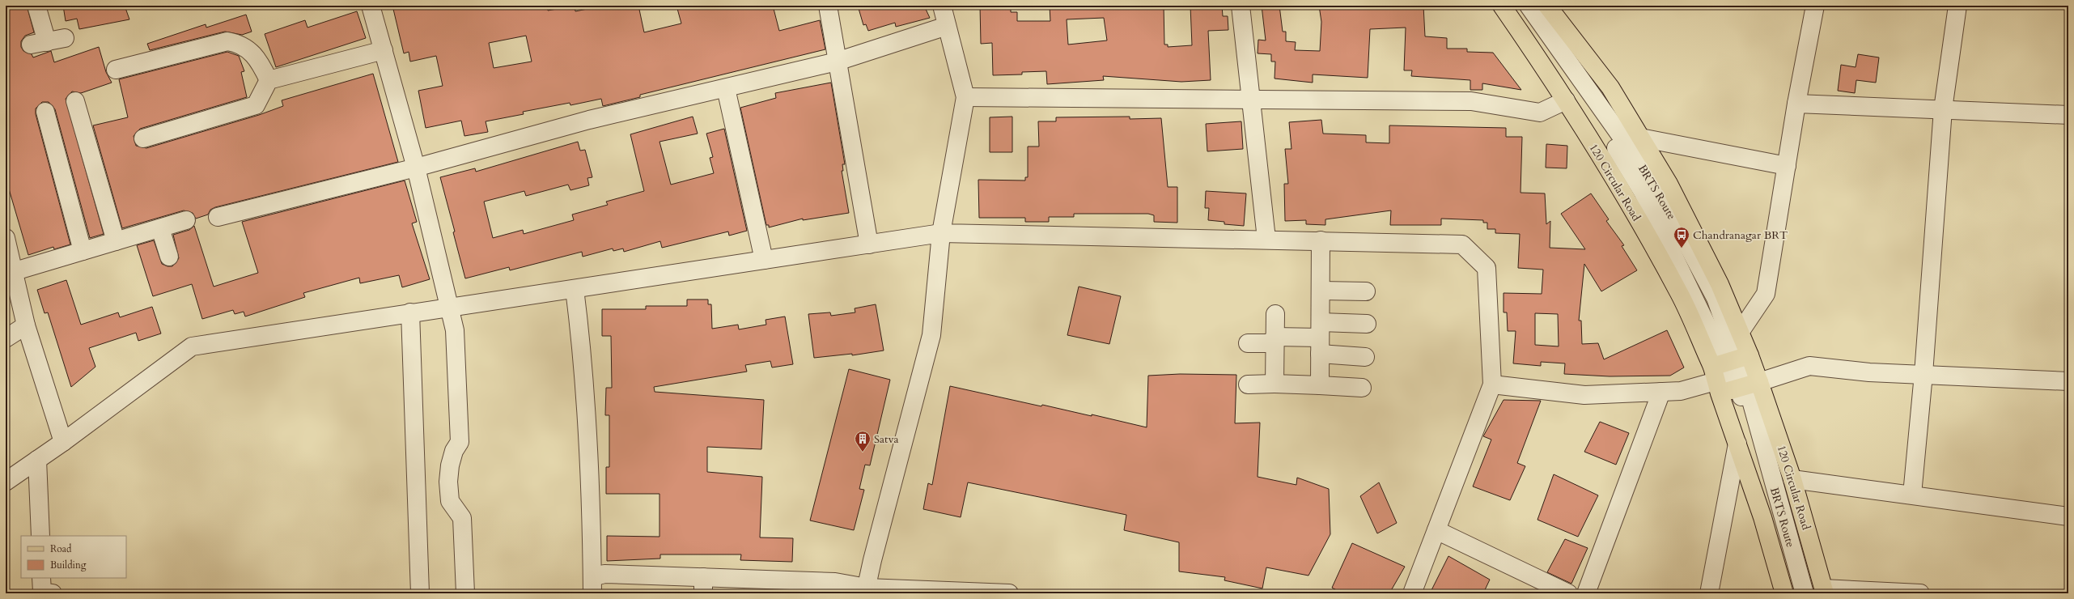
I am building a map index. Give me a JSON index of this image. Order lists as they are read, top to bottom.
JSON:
{
  "streets": {
    "main road": ["120 Circular Road"],
    "street": ["BRTS Route"]
  },
  "crossings": [
    ["120 Circular Road", "BRTS Route"]
  ],
  "places": {
    "bus stop": ["Chandranagar BRT"],
    "building": ["Satva"]
  },
  "legend": ["Road", "Building"]
}
